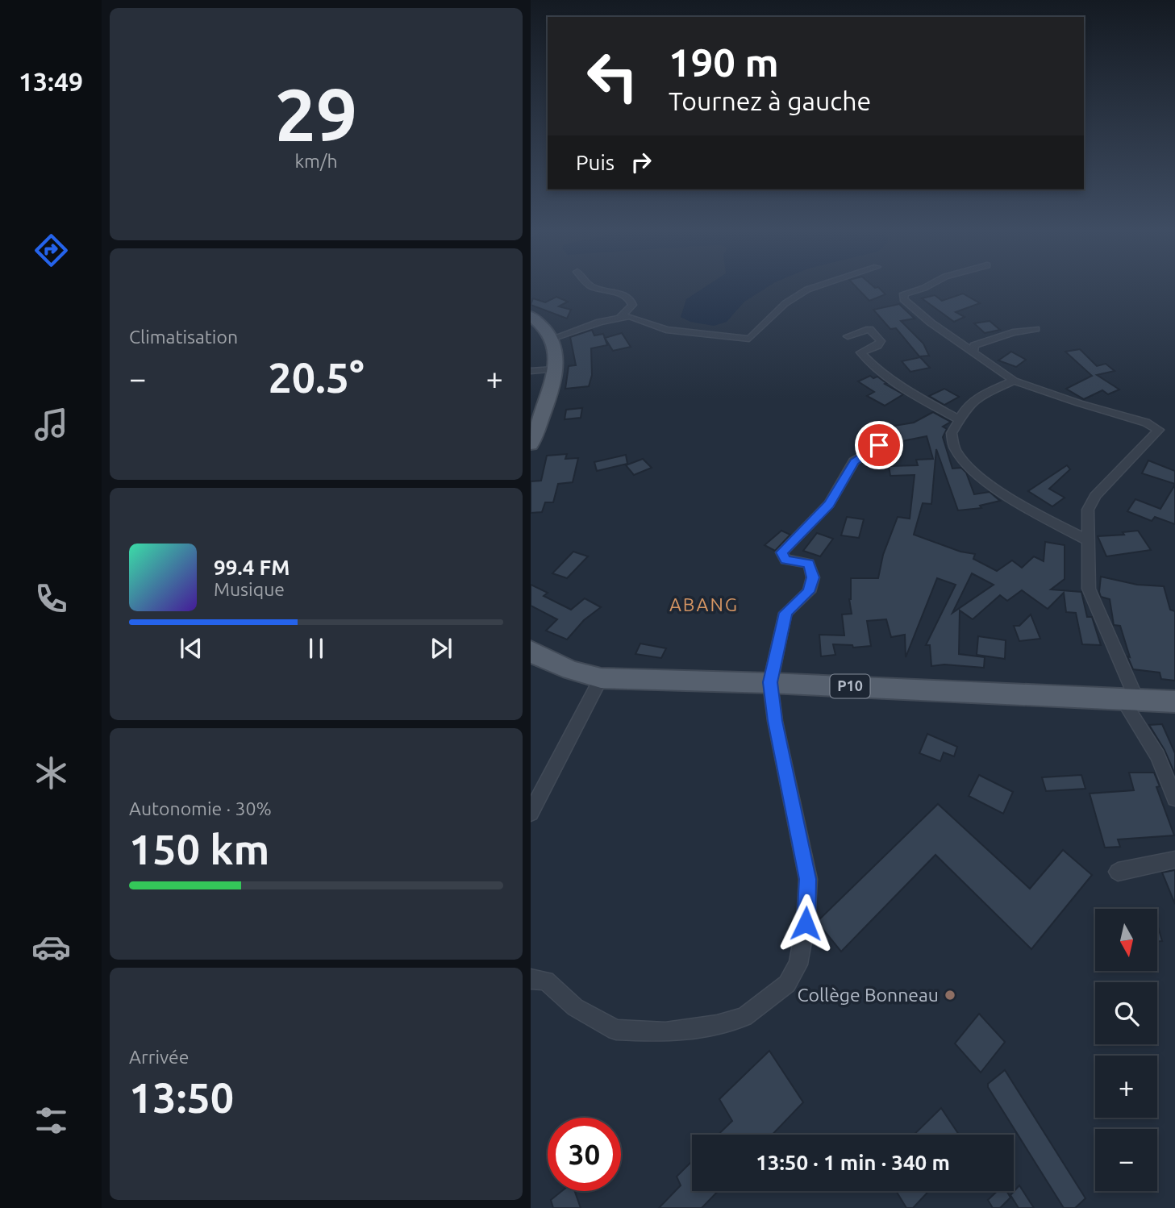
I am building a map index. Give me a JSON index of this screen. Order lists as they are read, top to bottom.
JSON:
{
  "streets": {
    "main road": ["P10"]
  },
  "districts": ["ABANG"],
  "places": ["Collège Bonneau"],
  "north": "bottom",
  "page": {
    "tabs": "13:49",
    "tile": [
      ["29", "km/h"],
      "Climatisation",
      ["Autonomie · 30%", "150 km"],
      ["Arrivée", "13:50"]
    ],
    "turn": ["190 m", "Tournez à gauche"],
    "then": "Puis",
    "heat": ["−", "20.5°", "+"],
    "song": ["99.4 FM", "Musique"],
    "map_buttons": ["+", "−"],
    "limit": "30",
    "trip": "13:50 · 1 min · 340 m"
  }
}
